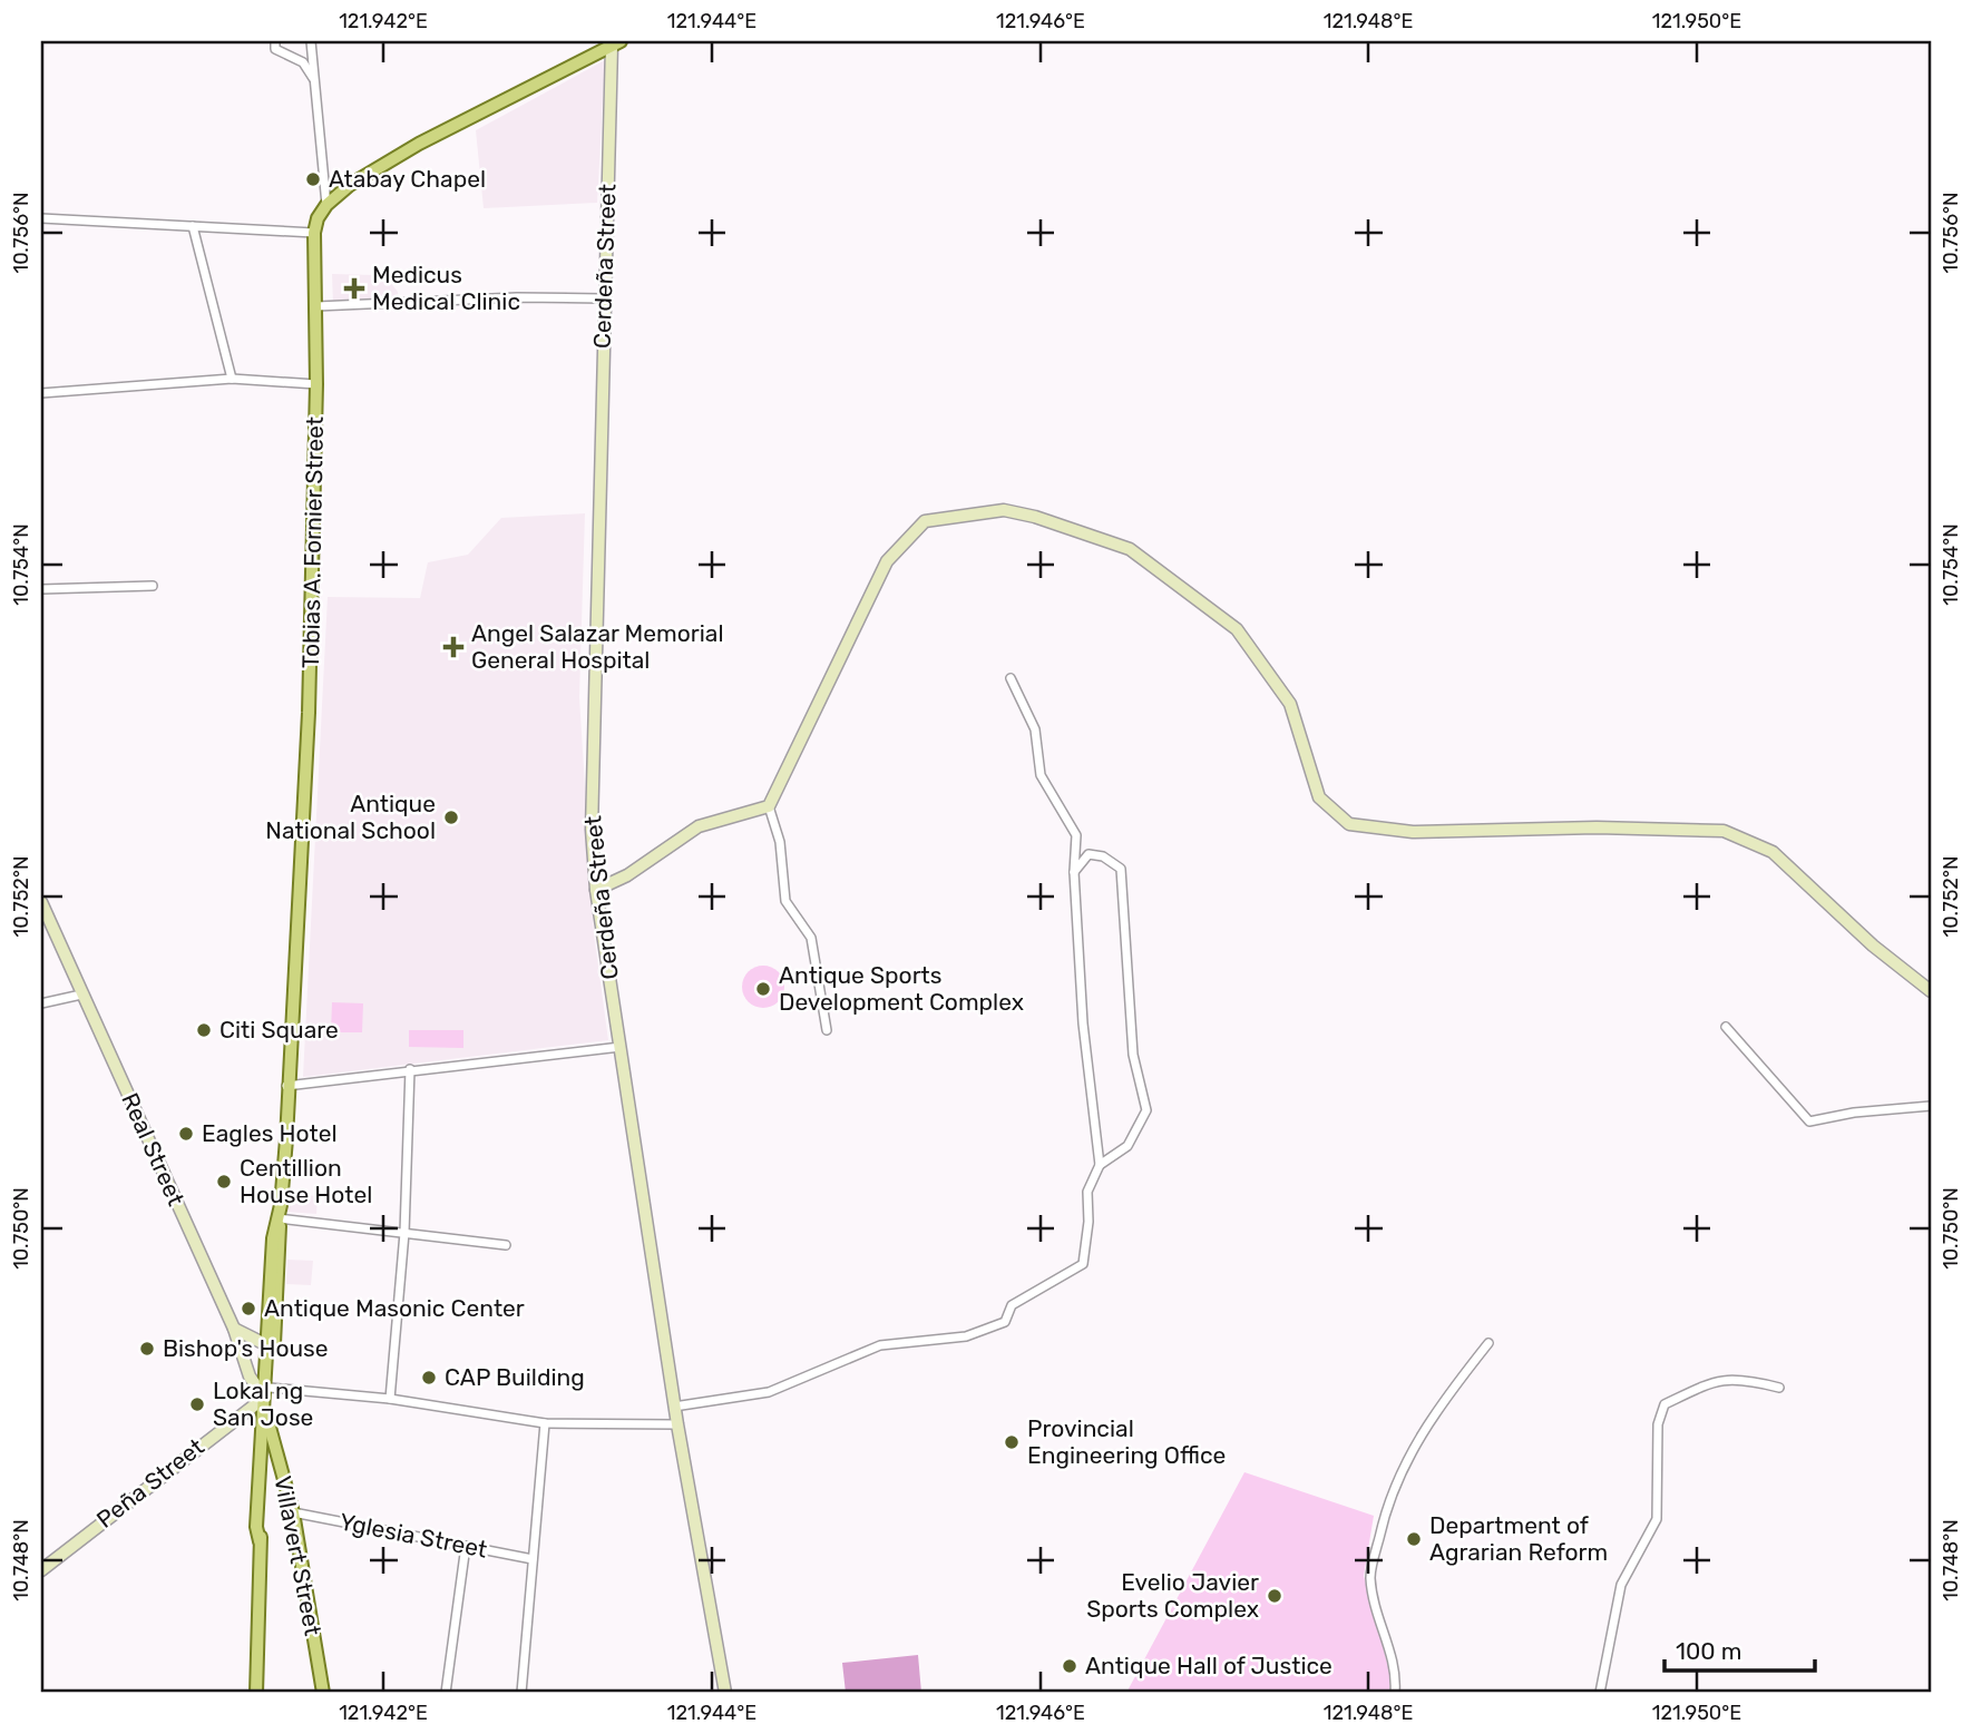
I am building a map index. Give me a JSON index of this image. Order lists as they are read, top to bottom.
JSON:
{
  "streets": {
    "main road": [
      "Cerdeña Street",
      "Tobias A. Fornier Street",
      "Real Street",
      "Peña Street",
      "Villavert Street"
    ],
    "street": ["Yglesia Street"]
  },
  "crossings": [
    ["Cerdeña Street", "Tobias A. Fornier Street"],
    ["Tobias A. Fornier Street", "Real Street"],
    ["Tobias A. Fornier Street", "Peña Street"],
    ["Tobias A. Fornier Street", "Villavert Street"],
    ["Real Street", "Peña Street"],
    ["Yglesia Street", "Villavert Street"]
  ],
  "places": {
    "other": [
      "Atabay Chapel",
      "Antique National School",
      "Antique Sports Development Complex",
      "Citi Square",
      "Eagles Hotel",
      "Centillion House Hotel",
      "Antique Masonic Center",
      "Bishop's House",
      "CAP Building",
      "Lokal ng San Jose",
      "Provincial Engineering Office",
      "Department of Agrarian Reform",
      "Evelio Javier Sports Complex",
      "Antique Hall of Justice"
    ],
    "health": ["Medicus Medical Clinic", "Angel Salazar Memorial General Hospital"]
  },
  "scale_bar": "100 m",
  "coordinates": [
    "121.942°E",
    "121.944°E",
    "121.946°E",
    "121.948°E",
    "121.950°E",
    "10.756°N",
    "10.754°N",
    "10.752°N",
    "10.750°N",
    "10.748°N"
  ]
}
